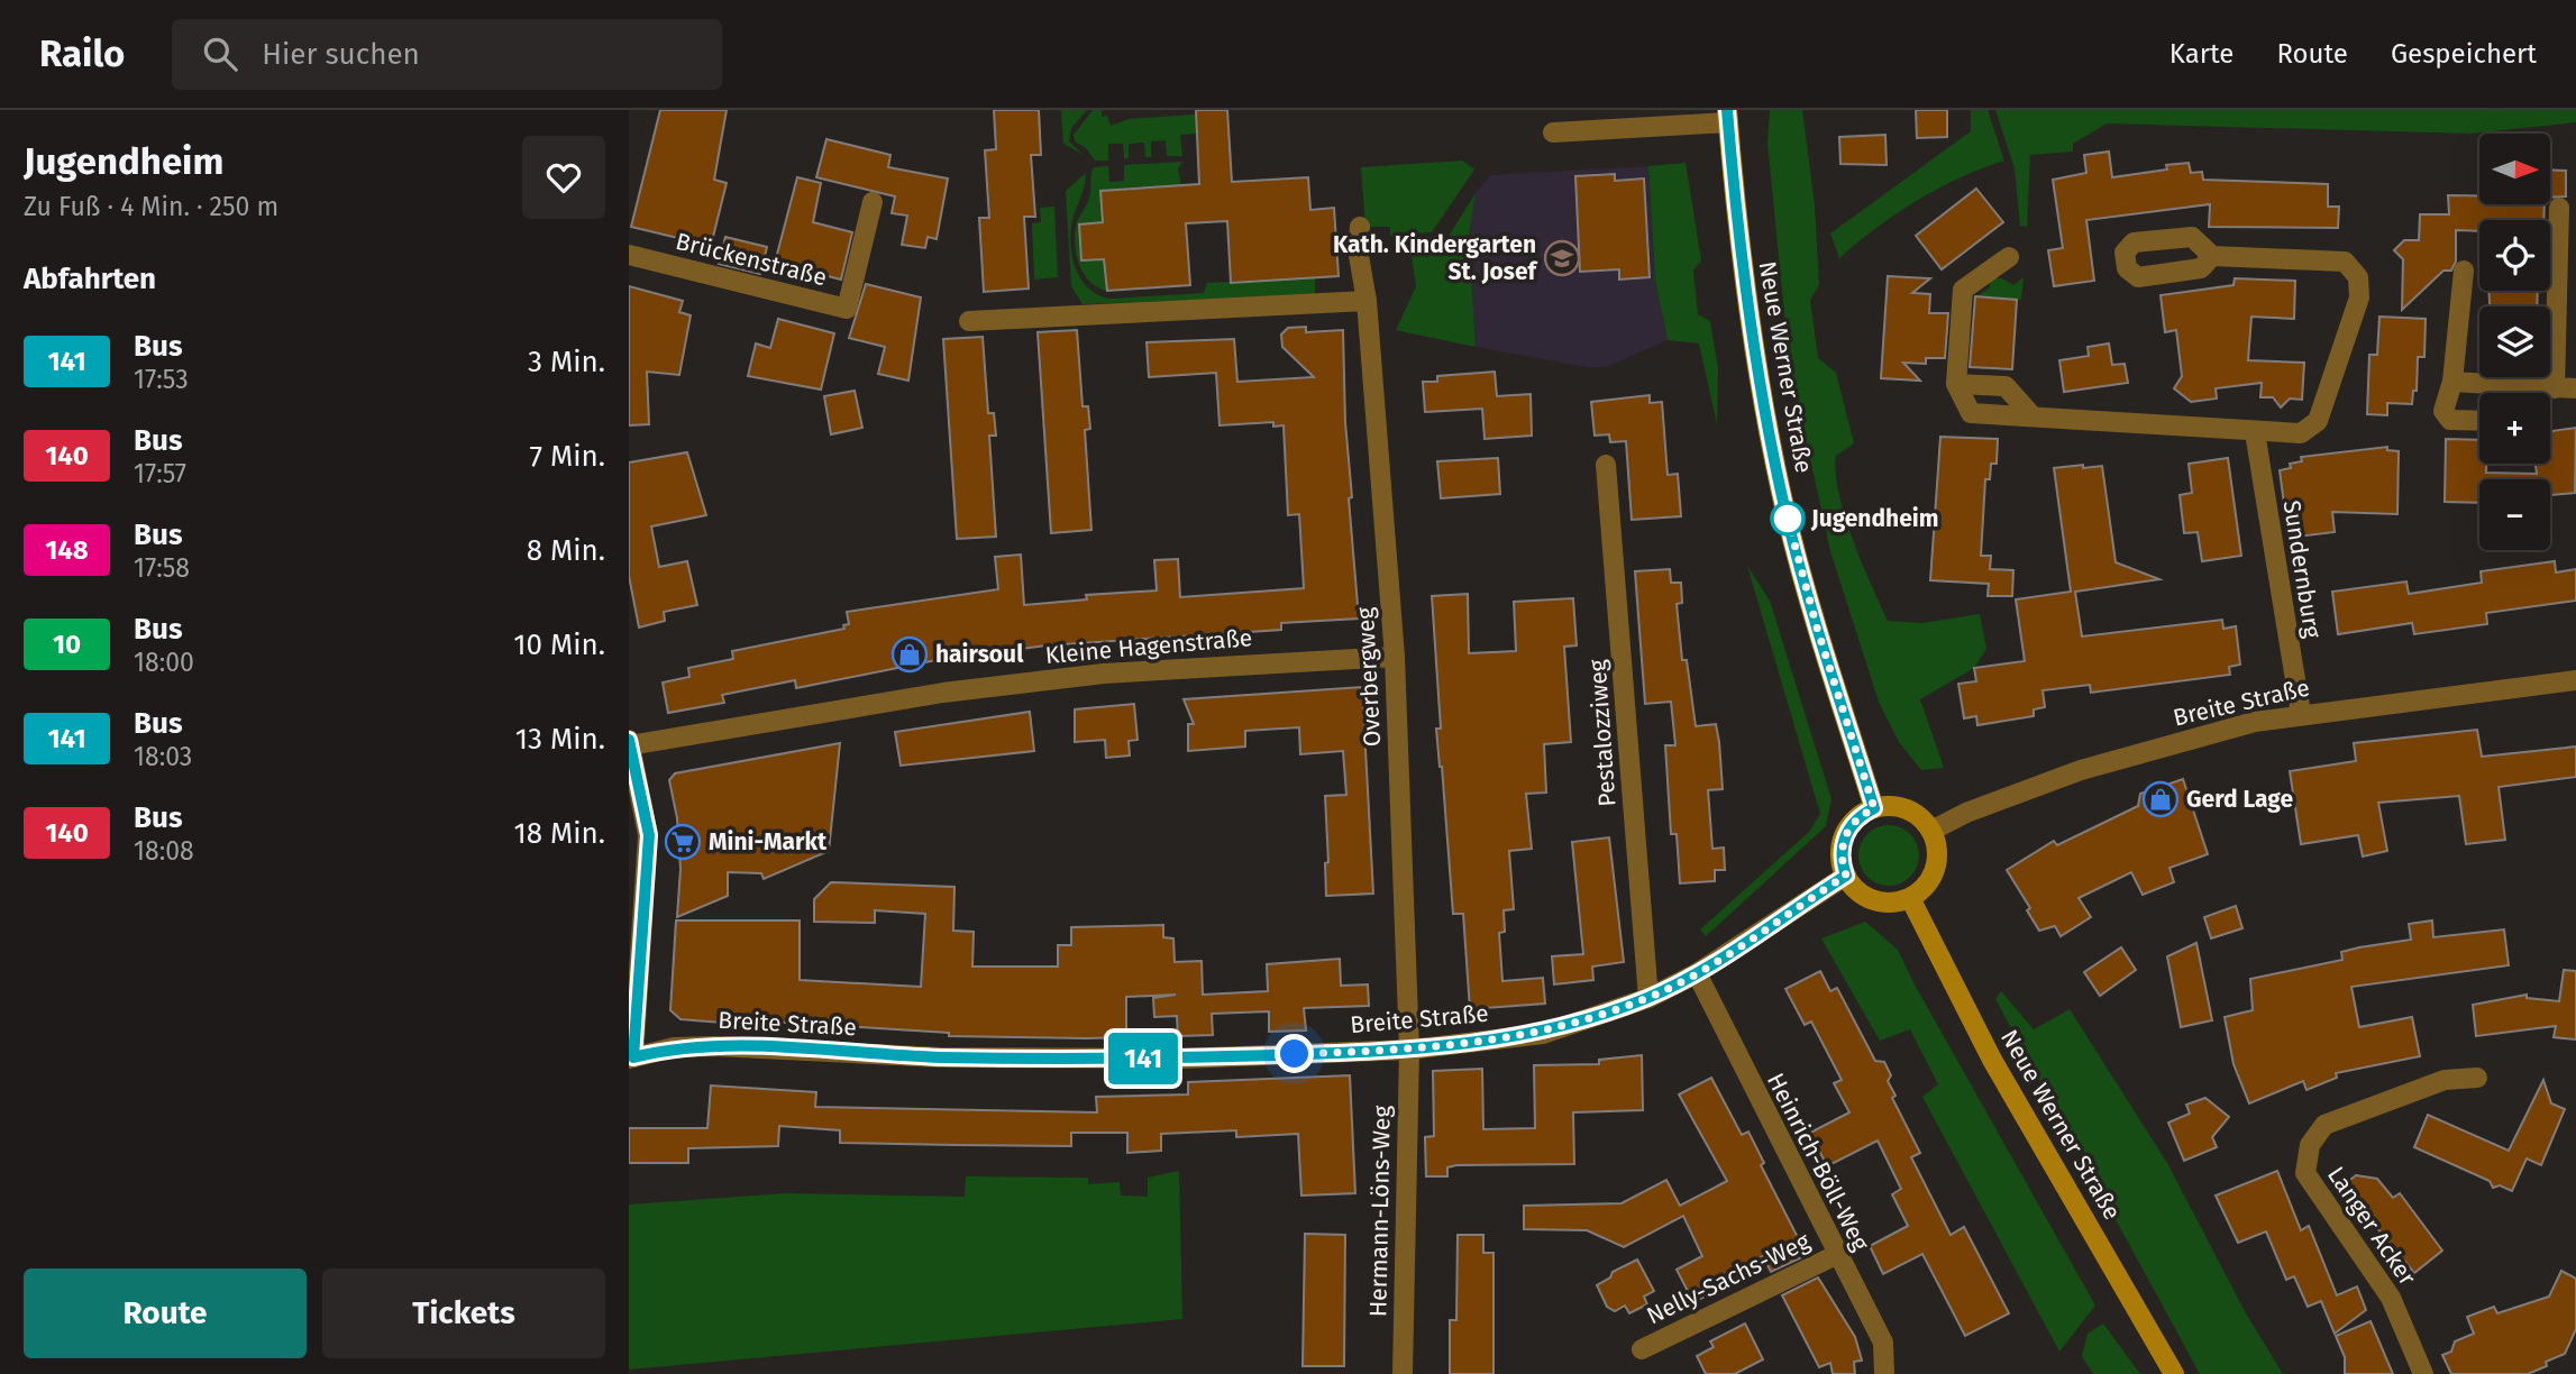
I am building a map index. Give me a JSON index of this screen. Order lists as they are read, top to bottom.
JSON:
{
  "streets": {
    "main road": ["Neue Werner Straße"],
    "street": [
      "Brückenstraße",
      "Sundernburg",
      "Kleine Hagenstraße",
      "Overbergweg",
      "Breite Straße",
      "Pestalozziweg",
      "Heinrich-Böll-Weg",
      "Hermann-Löns-Weg",
      "Langer Acker",
      "Nelly-Sachs-Weg"
    ]
  },
  "crossings": [
    ["Neue Werner Straße", "Breite Straße"],
    ["Sundernburg", "Breite Straße"],
    ["Kleine Hagenstraße", "Overbergweg"],
    ["Overbergweg", "Breite Straße"],
    ["Overbergweg", "Hermann-Löns-Weg"],
    ["Breite Straße", "Pestalozziweg"],
    ["Breite Straße", "Heinrich-Böll-Weg"],
    ["Breite Straße", "Hermann-Löns-Weg"],
    ["Heinrich-Böll-Weg", "Nelly-Sachs-Weg"]
  ],
  "places": {
    "school or university": ["Kath. Kindergarten St. Josef"],
    "other": ["Jugendheim"],
    "shop": ["hairsoul", "Gerd Lage"],
    "supermarket": ["Mini-Markt"]
  },
  "lines": ["bus line 141"],
  "north": "right",
  "page": {
    "header": "Railo",
    "search": "Hier suchen",
    "nav": ["Karte", "Route", "Gespeichert"],
    "heading": [
      ["Jugendheim", "Zu Fuß · 4 Min. · 250 m"],
      "Abfahrten"
    ],
    "on_map": "141",
    "map_buttons": ["+", "−"],
    "list": [
      {
        "mark": "141",
        "name": "Bus",
        "note": "17:53",
        "value": "3 Min."
      },
      {
        "mark": "140",
        "name": "Bus",
        "note": "17:57",
        "value": "7 Min."
      },
      {
        "mark": "148",
        "name": "Bus",
        "note": "17:58",
        "value": "8 Min."
      },
      {
        "mark": "10",
        "name": "Bus",
        "note": "18:00",
        "value": "10 Min."
      },
      {
        "mark": "141",
        "name": "Bus",
        "note": "18:03",
        "value": "13 Min."
      },
      {
        "mark": "140",
        "name": "Bus",
        "note": "18:08",
        "value": "18 Min."
      }
    ],
    "buttons": ["Route", "Tickets"]
  }
}
